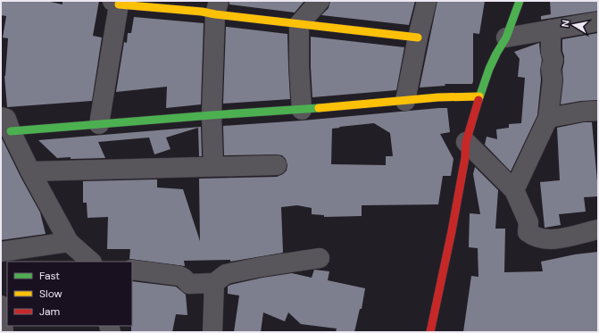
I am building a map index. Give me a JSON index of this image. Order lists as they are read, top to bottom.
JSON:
{
  "legend": ["Fast", "Slow", "Jam"],
  "north": "left"
}
